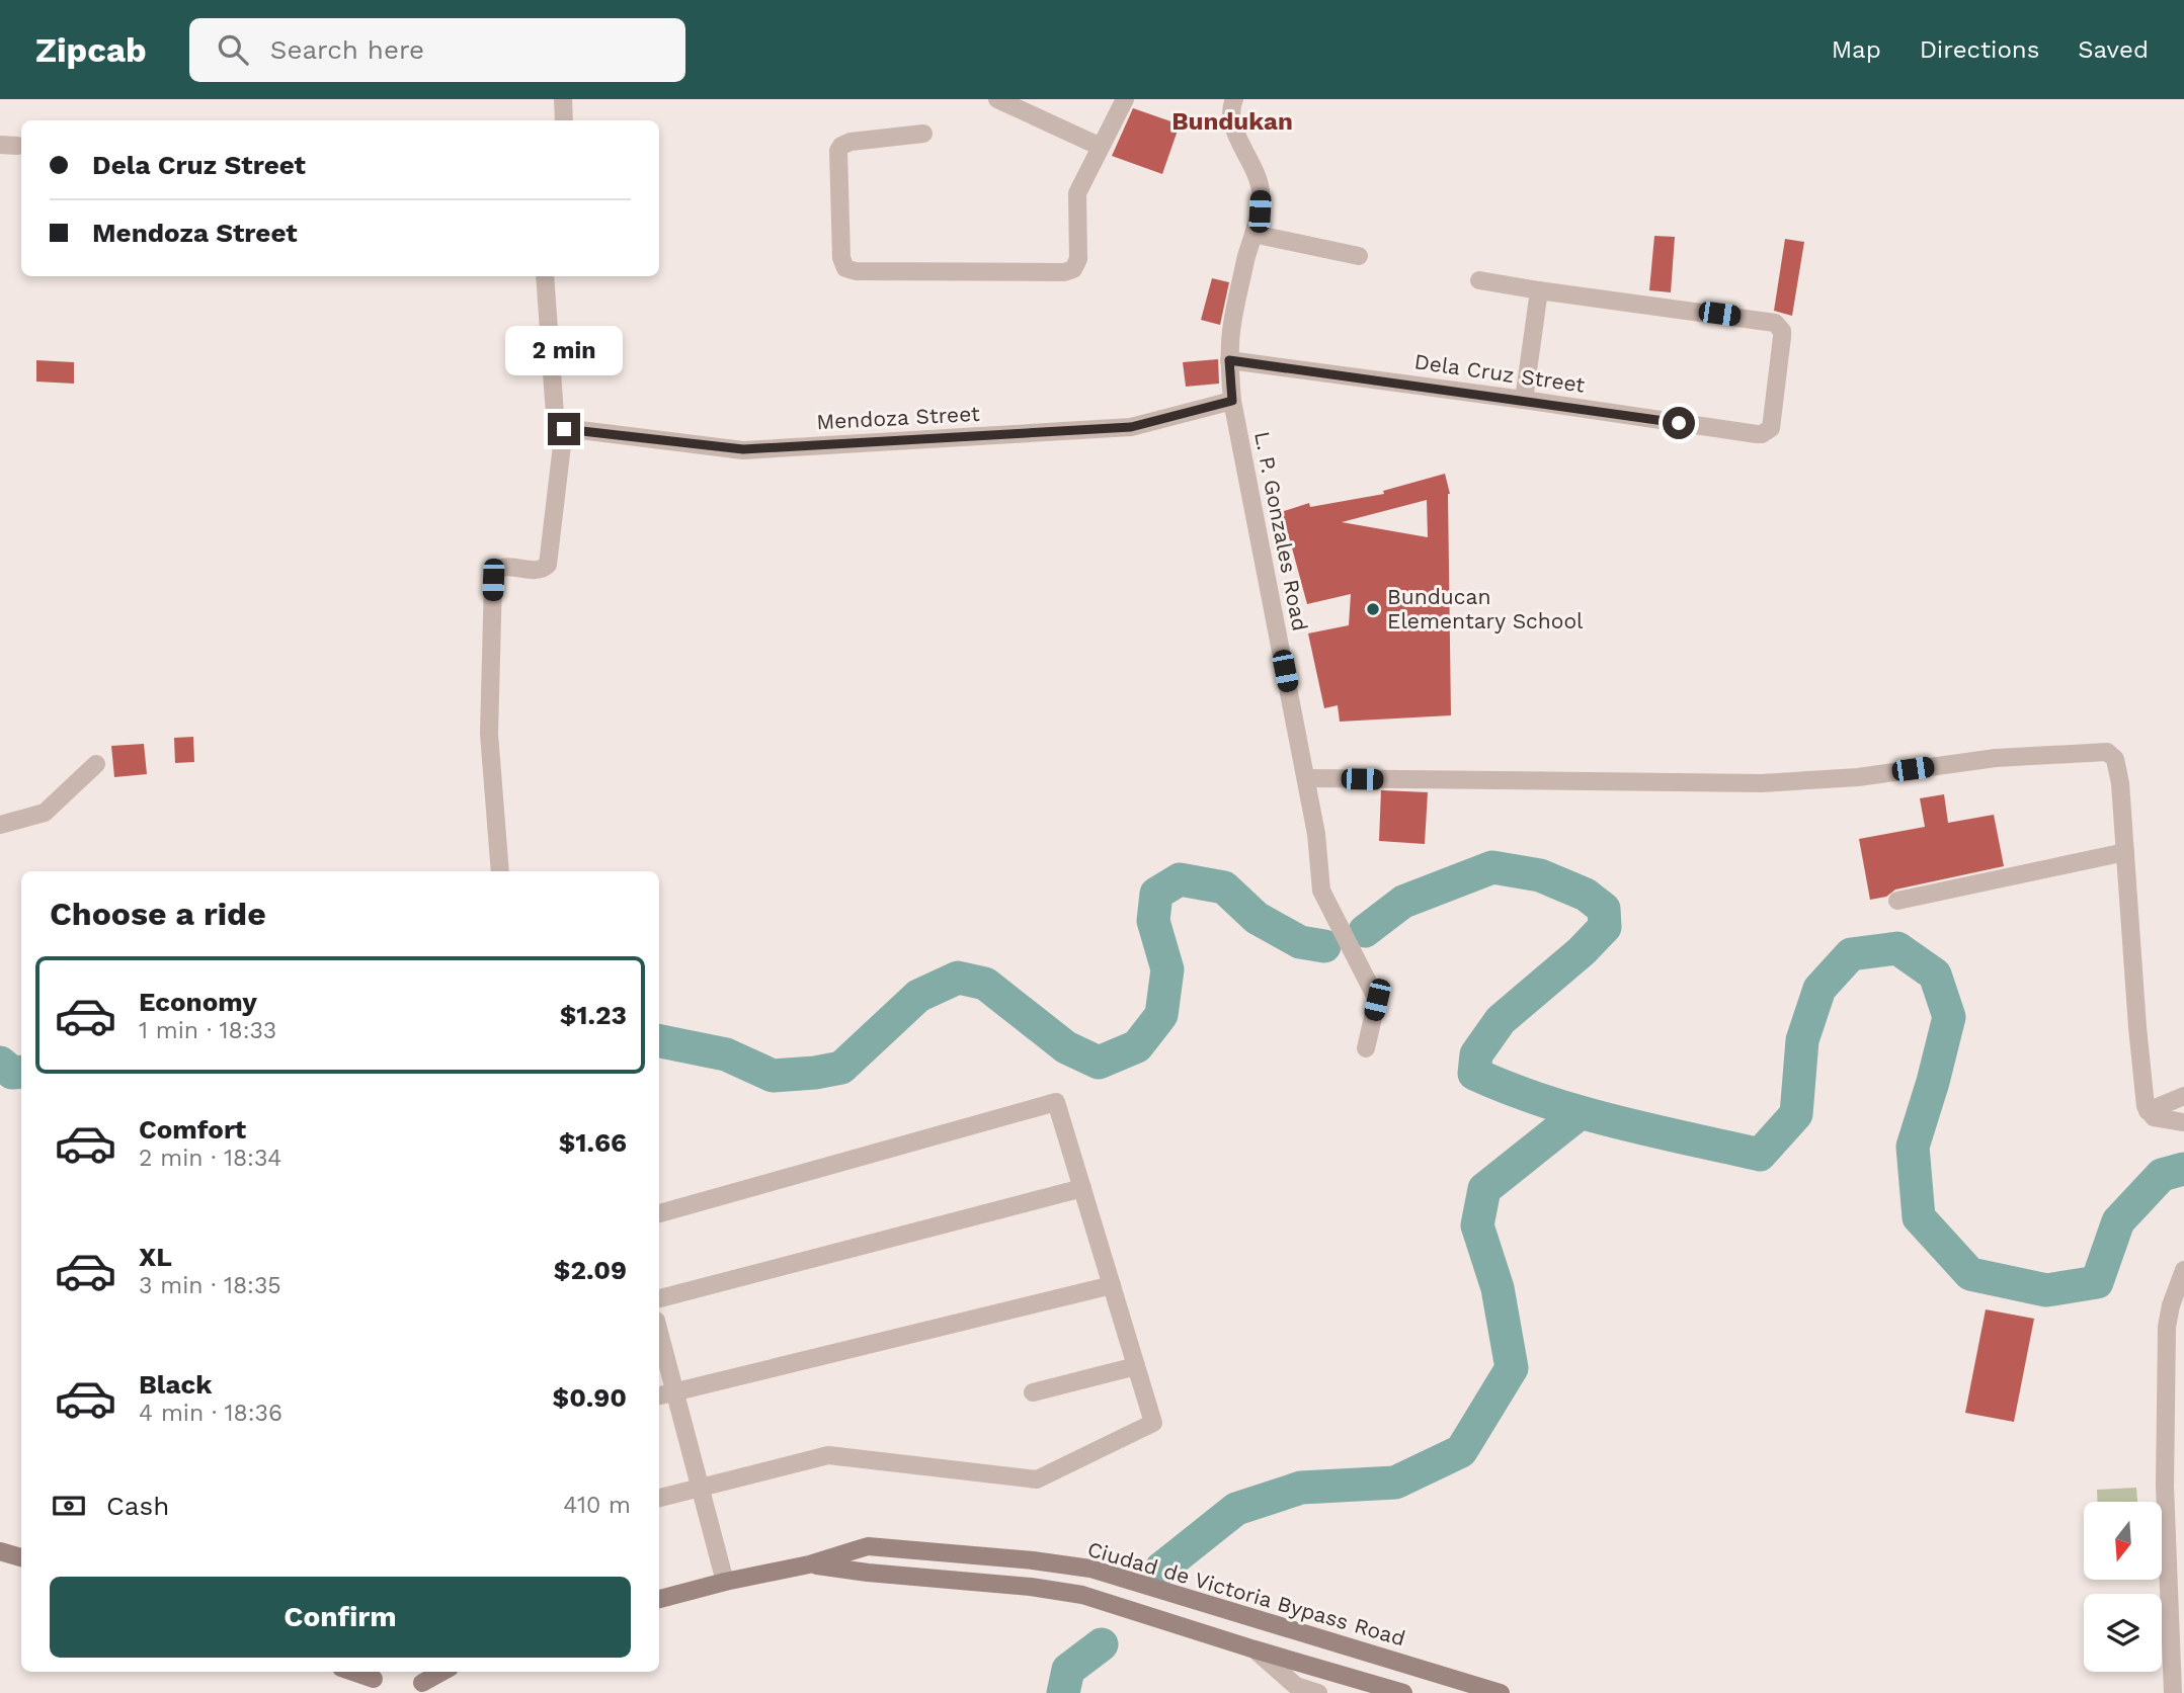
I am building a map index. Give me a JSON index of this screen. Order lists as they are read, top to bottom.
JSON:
{
  "streets": {
    "main road": ["Ciudad de Victoria Bypass Road"],
    "street": ["Dela Cruz Street", "Mendoza Street", "L. P. Gonzales Road"]
  },
  "crossings": [
    ["Dela Cruz Street", "L. P. Gonzales Road"],
    ["Mendoza Street", "L. P. Gonzales Road"]
  ],
  "districts": ["Bundukan"],
  "places": ["Bunducan Elementary School"],
  "north": "bottom",
  "page": {
    "header": "Zipcab",
    "search": "Search here",
    "nav": ["Map", "Directions", "Saved"],
    "banner": ["Dela Cruz Street", "Mendoza Street"],
    "bubble": "2 min",
    "heading": "Choose a ride",
    "list": [
      {
        "name": "Economy",
        "note": "1 min · 18:33",
        "value": "$1.23"
      },
      {
        "name": "Comfort",
        "note": "2 min · 18:34",
        "value": "$1.66"
      },
      {
        "name": "XL",
        "note": "3 min · 18:35",
        "value": "$2.09"
      },
      {
        "name": "Black",
        "note": "4 min · 18:36",
        "value": "$0.90"
      }
    ],
    "pay": ["Cash", "410 m"],
    "buttons": "Confirm"
  }
}
